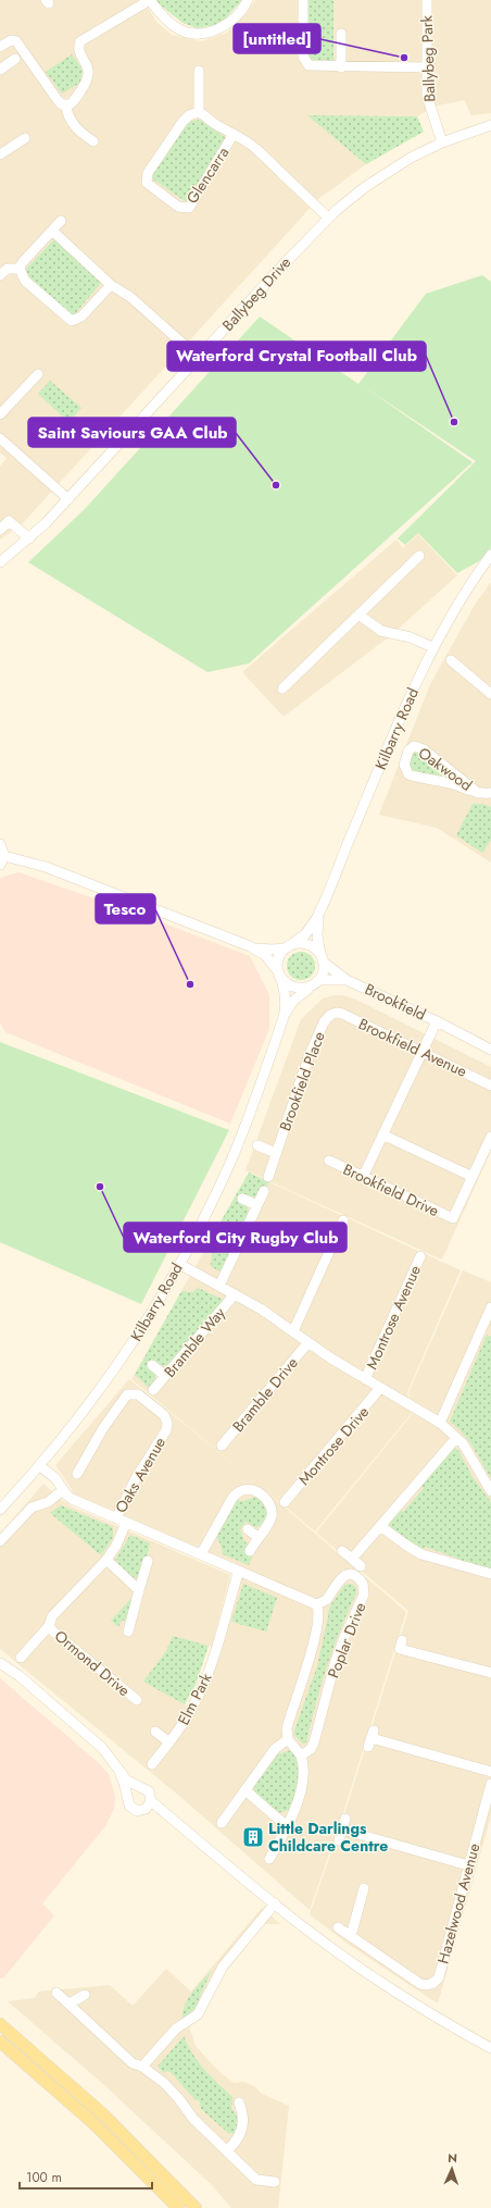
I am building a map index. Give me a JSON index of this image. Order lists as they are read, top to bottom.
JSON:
{
  "streets": {
    "street": [
      "Ballybeg Park",
      "Glencarra",
      "Ballybeg Drive",
      "Kilbarry Road",
      "Oakwood",
      "Brookfield",
      "Brookfield Avenue",
      "Brookfield Place",
      "Brookfield Drive",
      "Montrose Avenue",
      "Bramble Way",
      "Bramble Drive",
      "Montrose Drive",
      "Oaks Avenue",
      "Poplar Drive",
      "Ormond Drive",
      "Elm Park",
      "Hazelwood Avenue"
    ]
  },
  "crossings": [
    ["Ballybeg Park", "Ballybeg Drive"],
    ["Glencarra", "Ballybeg Drive"],
    ["Kilbarry Road", "Brookfield"],
    ["Brookfield", "Brookfield Avenue"],
    ["Brookfield", "Brookfield Drive"],
    ["Brookfield Avenue", "Brookfield Place"]
  ],
  "places": {
    "other": [
      "[untitled]",
      "Waterford Crystal Football Club",
      "Saint Saviours GAA Club",
      "Tesco",
      "Waterford City Rugby Club"
    ],
    "building": ["Little Darlings Childcare Centre"]
  },
  "scale_bar": "100 m",
  "north": "top"
}
